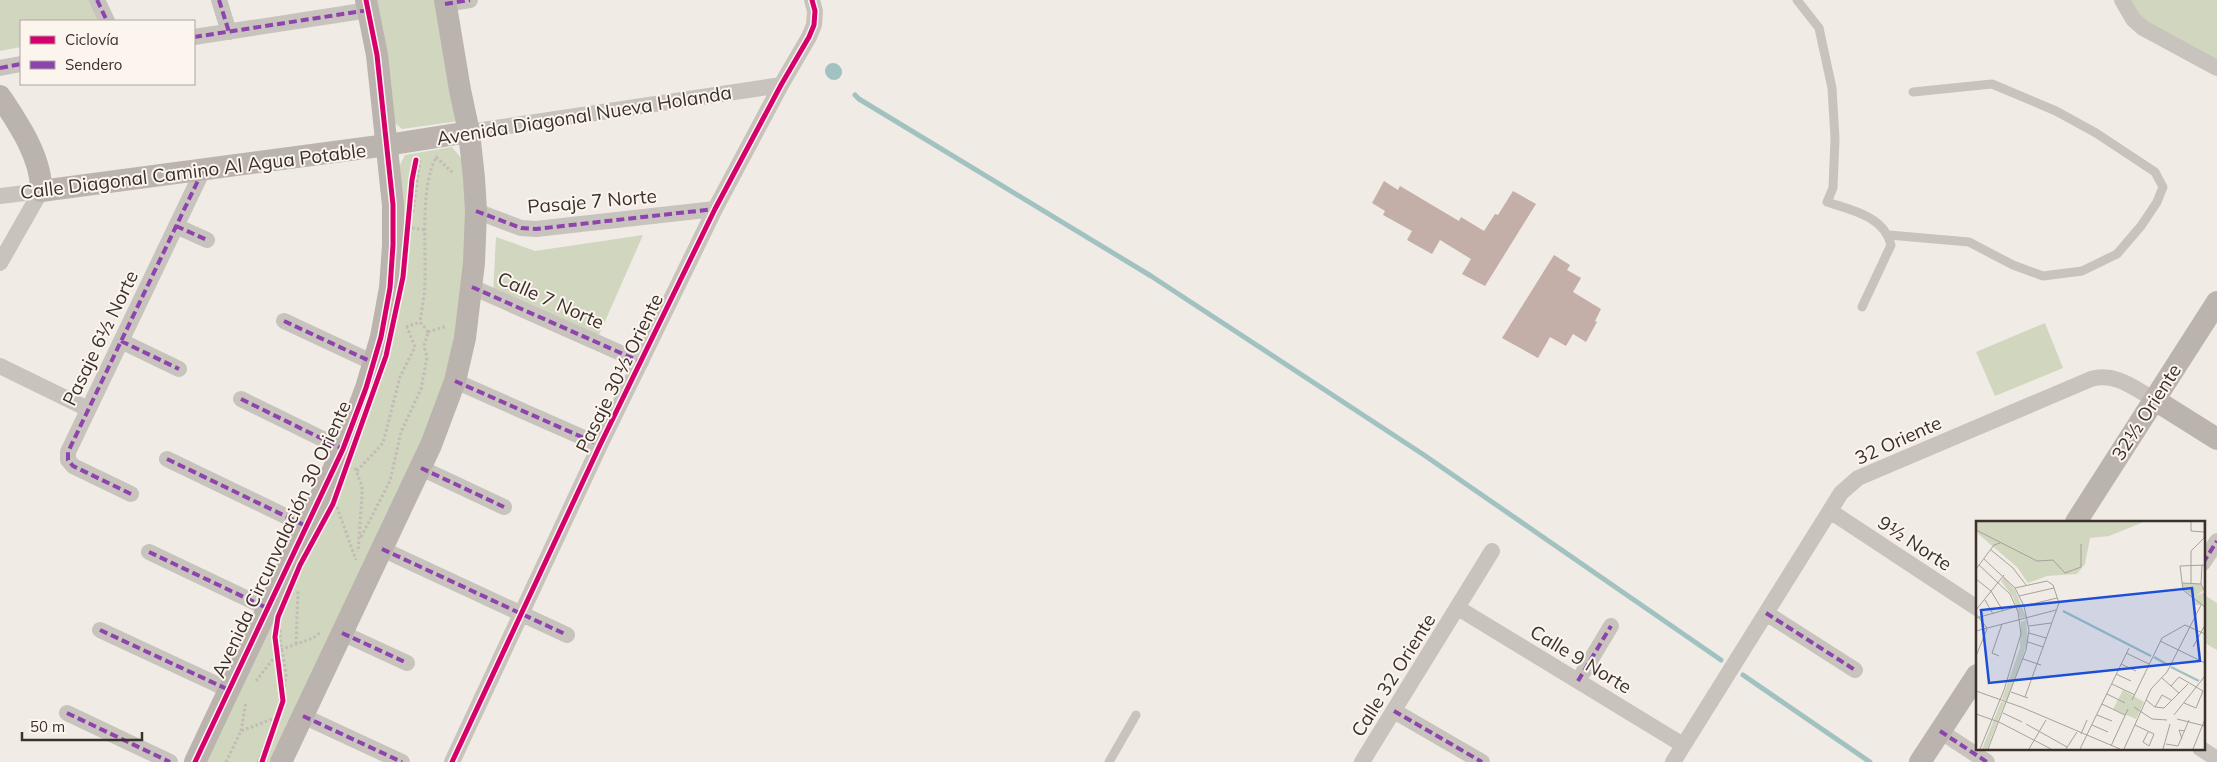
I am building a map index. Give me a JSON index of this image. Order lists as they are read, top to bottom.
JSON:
{
  "streets": {
    "street": [
      "Avenida Diagonal Nueva Holanda",
      "Calle Diagonal Camino Al Agua Potable",
      "Pasaje 7 Norte",
      "Calle 7 Norte",
      "Pasaje 6½ Norte",
      "Pasaje 30½ Oriente",
      "32½ Oriente",
      "32 Oriente",
      "Avenida Circunvalación 30 Oriente",
      "9½ Norte",
      "Calle 9 Norte",
      "Calle 32 Oriente"
    ]
  },
  "crossings": [
    ["Avenida Diagonal Nueva Holanda", "Calle Diagonal Camino Al Agua Potable"],
    ["Avenida Diagonal Nueva Holanda", "Pasaje 30½ Oriente"],
    ["Avenida Diagonal Nueva Holanda", "Avenida Circunvalación 30 Oriente"],
    ["Calle Diagonal Camino Al Agua Potable", "Pasaje 6½ Norte"],
    ["Calle Diagonal Camino Al Agua Potable", "Avenida Circunvalación 30 Oriente"],
    ["Pasaje 7 Norte", "Pasaje 30½ Oriente"],
    ["Calle 7 Norte", "Pasaje 30½ Oriente"],
    ["32½ Oriente", "32 Oriente"],
    ["32 Oriente", "9½ Norte"],
    ["32 Oriente", "Calle 9 Norte"],
    ["Calle 9 Norte", "Calle 32 Oriente"]
  ],
  "legend": ["Ciclovía", "Sendero"],
  "scale_bar": "50 m"
}
